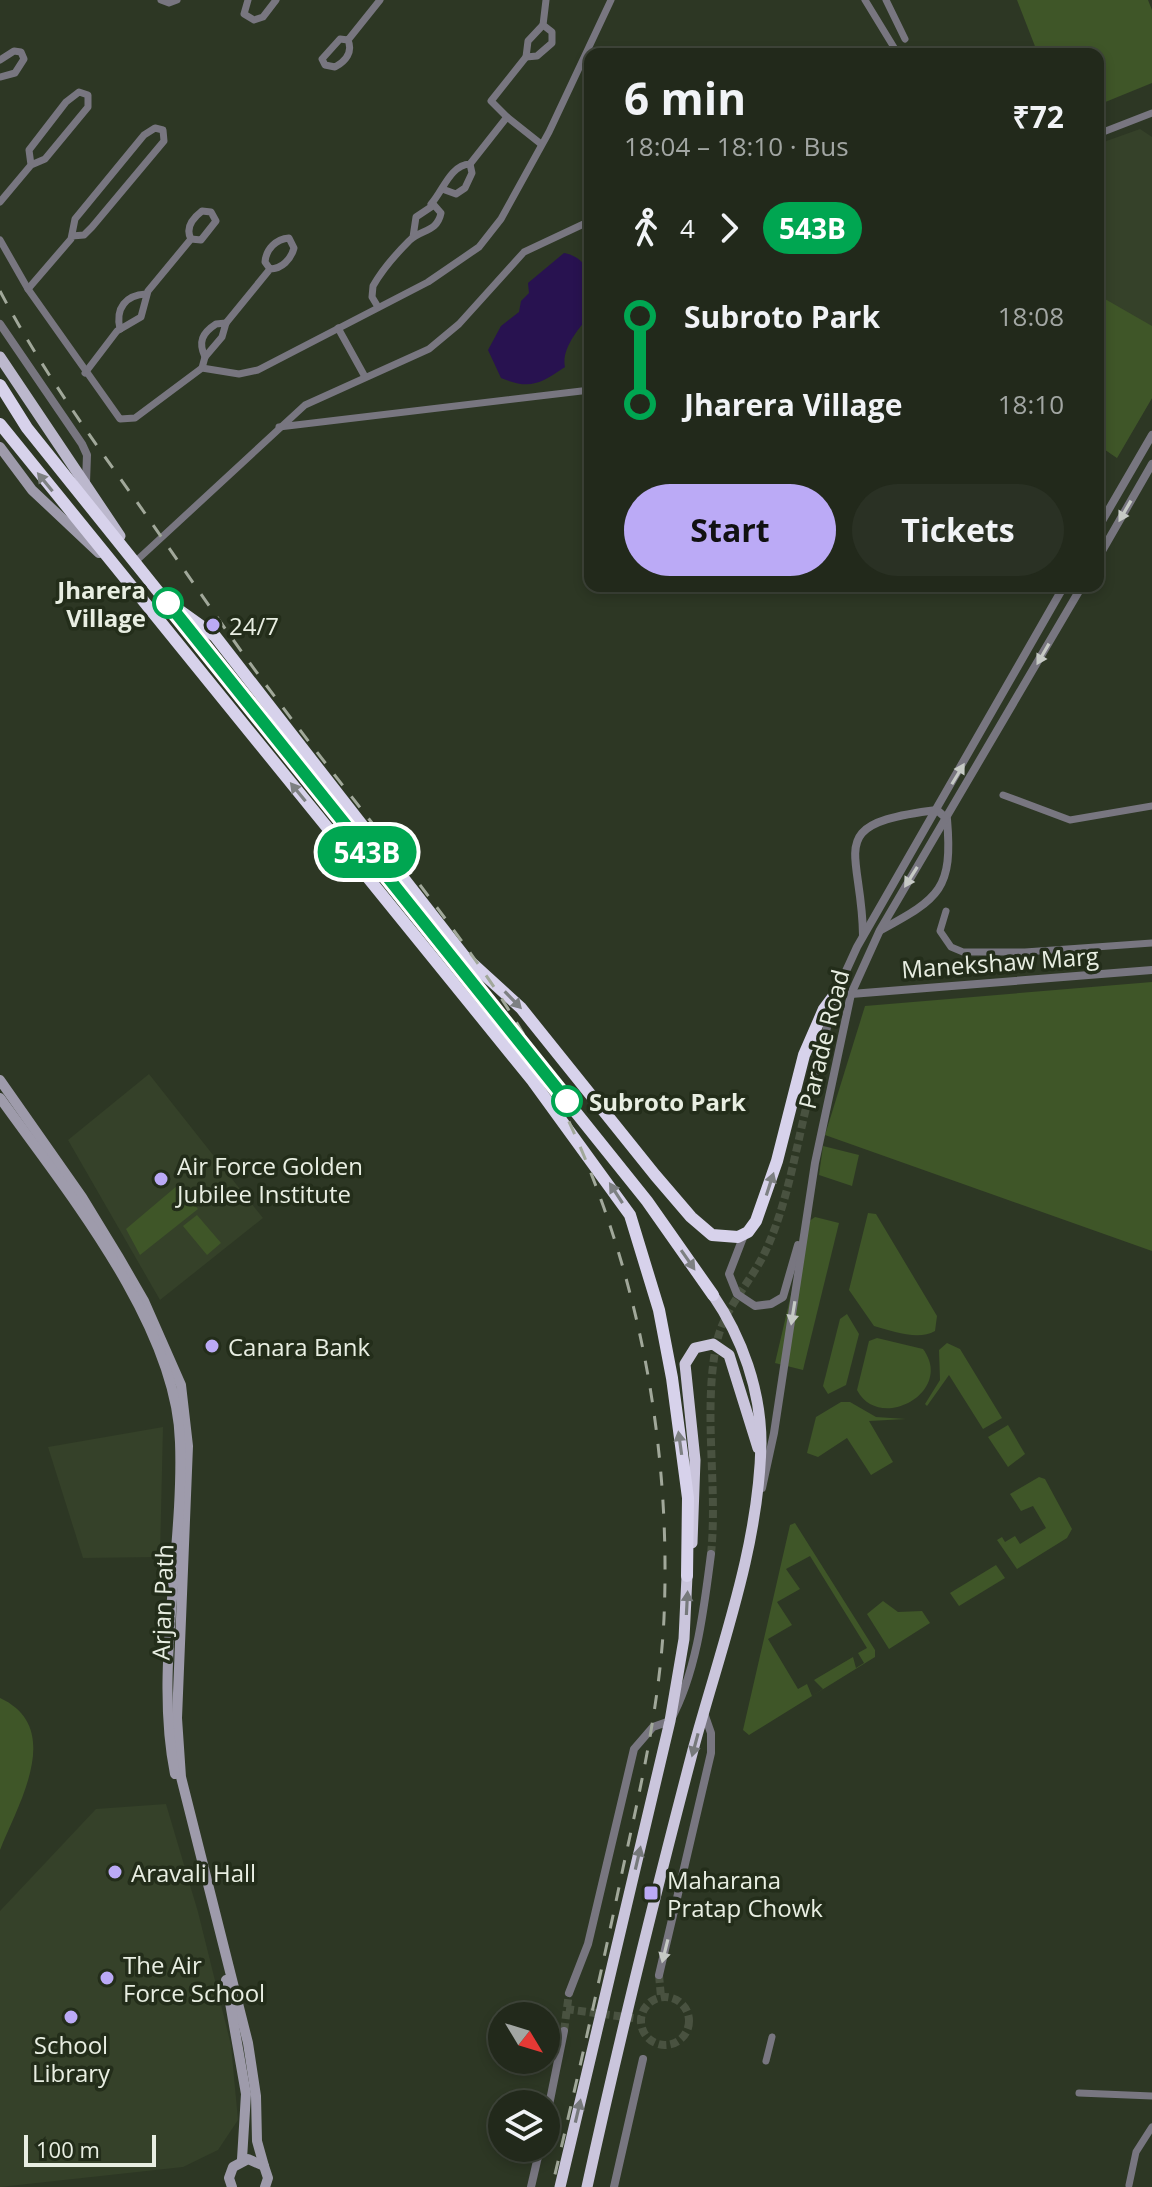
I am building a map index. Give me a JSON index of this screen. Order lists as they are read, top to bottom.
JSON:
{
  "streets": {
    "main road": ["Arjan Path"],
    "street": ["Manekshaw Marg", "Parade Road"]
  },
  "crossings": [
    ["Manekshaw Marg", "Parade Road"]
  ],
  "places": {
    "other": [
      "Jharera Village",
      "24/7",
      "Subroto Park",
      "Air Force Golden Jubilee Institute",
      "Canara Bank",
      "Aravali Hall",
      "The Air Force School",
      "School Library"
    ],
    "transit": ["Maharana Pratap Chowk"]
  },
  "lines": ["bus line 543B"],
  "scale_bar": "100 m",
  "north": "bottom right",
  "page": {
    "on_map": "543B",
    "heading": ["6 min", "18:04 – 18:10 · Bus", "₹72"],
    "legs": ["4", "543B"],
    "list": [
      {
        "name": "Subroto Park",
        "value": "18:08"
      },
      {
        "name": "Jharera Village",
        "value": "18:10"
      }
    ],
    "buttons": ["Start", "Tickets"],
    "scale": "100 m"
  }
}
